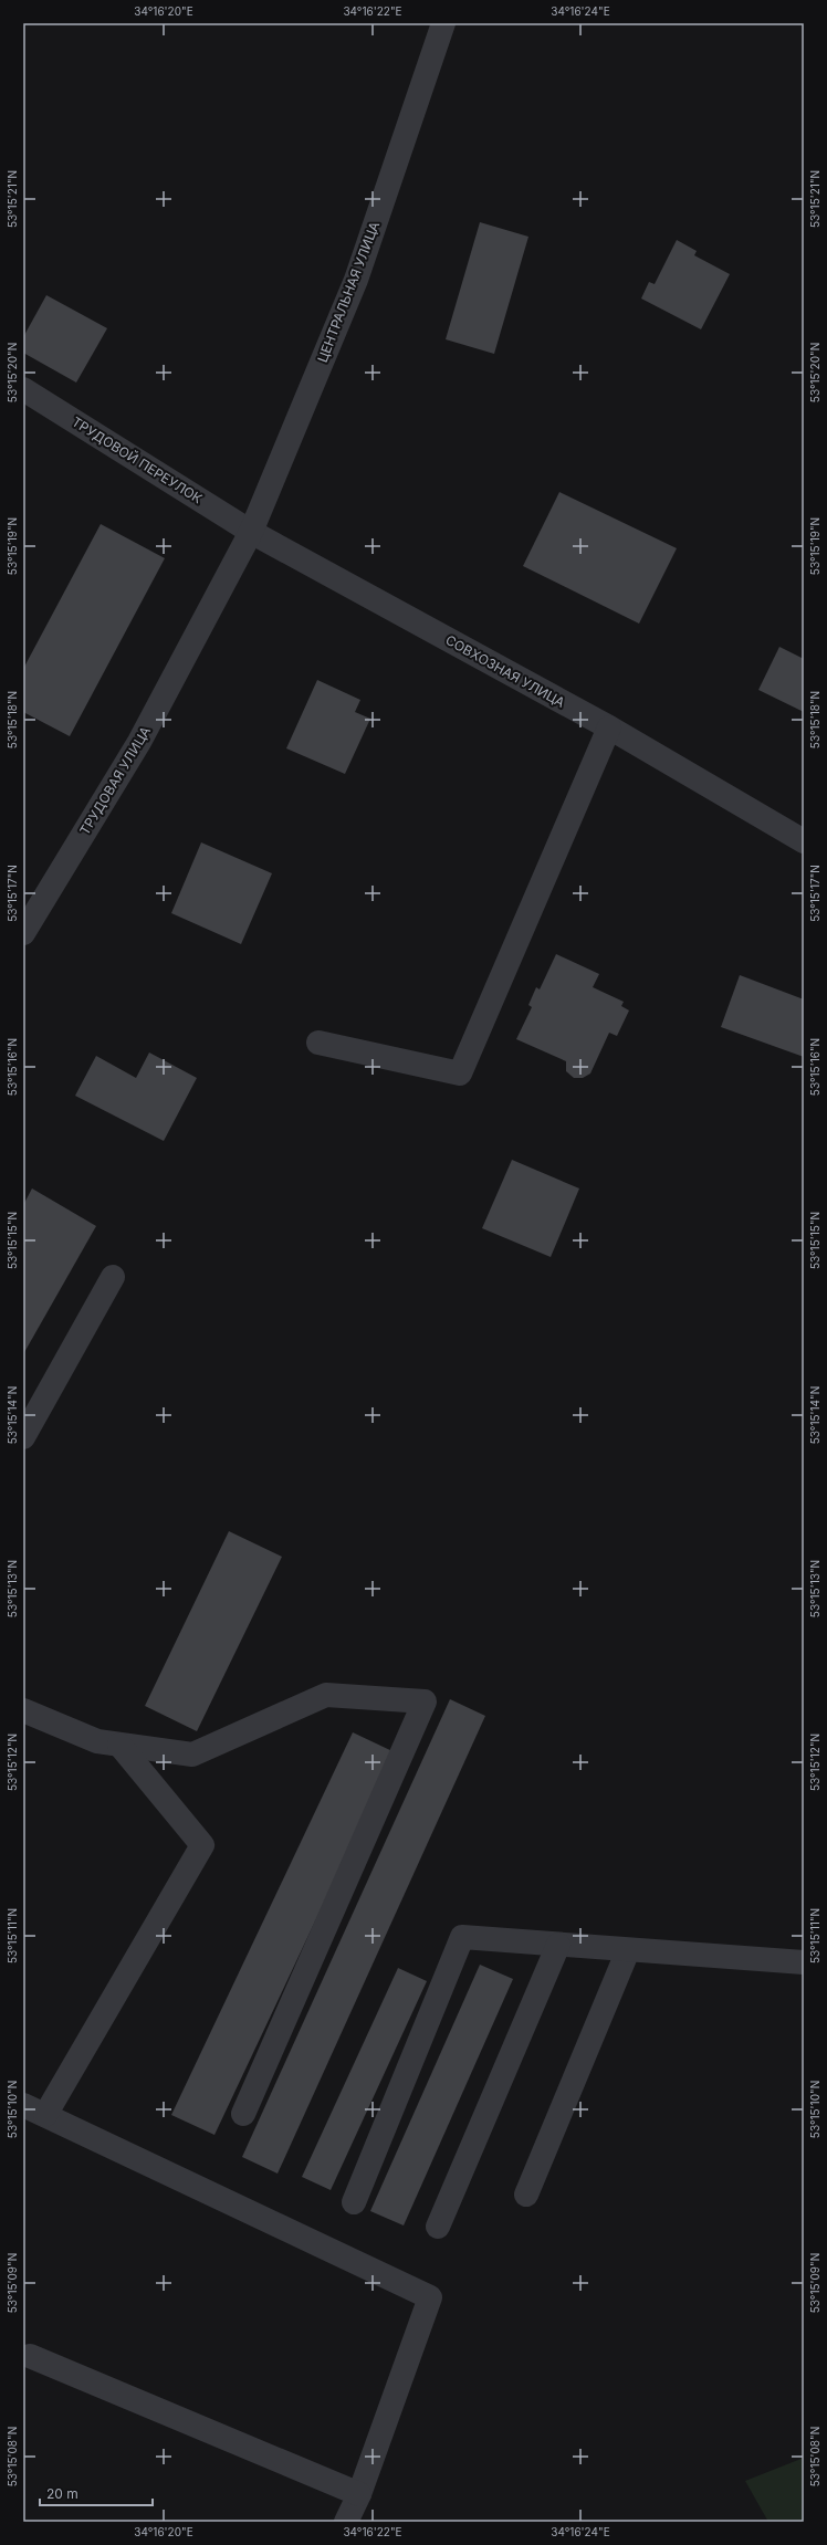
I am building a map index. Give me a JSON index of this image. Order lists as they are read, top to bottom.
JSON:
{
  "streets": {
    "street": [
      "ЦЕНТРАЛЬНАЯ УЛИЦА",
      "ТРУДОВОЙ ПЕРЕУЛОК",
      "СОВХОЗНАЯ УЛИЦА",
      "ТРУДОВАЯ УЛИЦА"
    ]
  },
  "crossings": [
    ["ЦЕНТРАЛЬНАЯ УЛИЦА", "ТРУДОВОЙ ПЕРЕУЛОК"],
    ["ЦЕНТРАЛЬНАЯ УЛИЦА", "СОВХОЗНАЯ УЛИЦА"],
    ["ЦЕНТРАЛЬНАЯ УЛИЦА", "ТРУДОВАЯ УЛИЦА"],
    ["ТРУДОВОЙ ПЕРЕУЛОК", "СОВХОЗНАЯ УЛИЦА"],
    ["ТРУДОВОЙ ПЕРЕУЛОК", "ТРУДОВАЯ УЛИЦА"],
    ["СОВХОЗНАЯ УЛИЦА", "ТРУДОВАЯ УЛИЦА"]
  ],
  "scale_bar": "20 m",
  "coordinates": [
    "34°16'20\"E",
    "34°16'22\"E",
    "34°16'24\"E",
    "53°15'21\"N",
    "53°15'20\"N",
    "53°15'19\"N",
    "53°15'18\"N",
    "53°15'17\"N",
    "53°15'16\"N",
    "53°15'15\"N",
    "53°15'14\"N",
    "53°15'13\"N",
    "53°15'12\"N",
    "53°15'11\"N",
    "53°15'10\"N",
    "53°15'09\"N",
    "53°15'08\"N"
  ]
}
